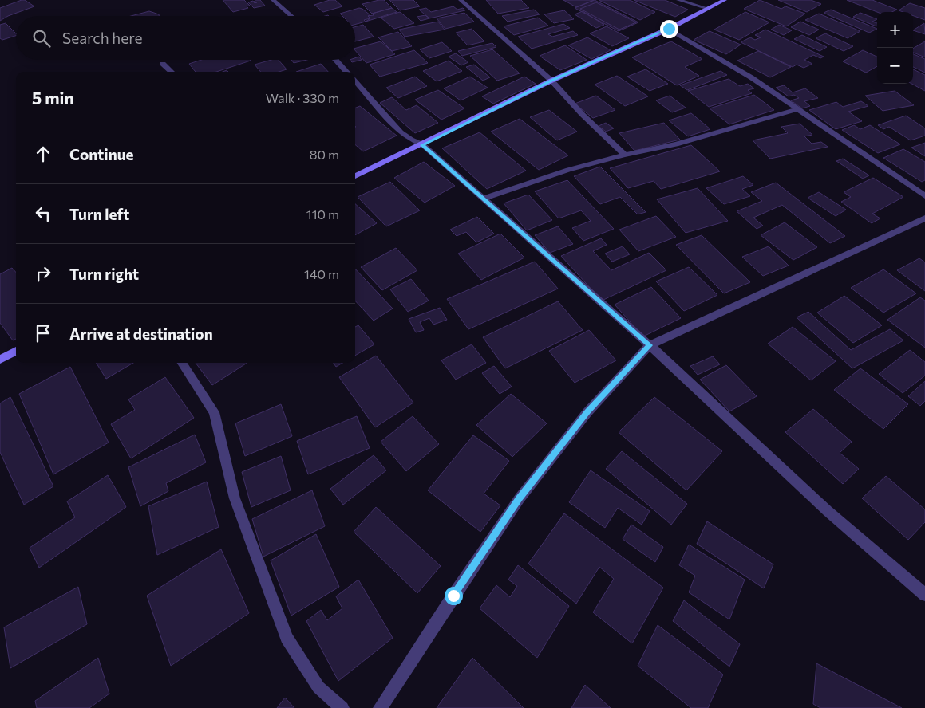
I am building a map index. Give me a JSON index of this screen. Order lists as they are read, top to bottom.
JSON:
{
  "page": {
    "map_buttons": ["+", "−"],
    "search": "Search here",
    "heading": ["5 min", "Walk · 330 m"],
    "list": [
      ["Continue", "80 m"],
      ["Turn left", "110 m"],
      ["Turn right", "140 m"],
      "Arrive at destination"
    ]
  }
}
